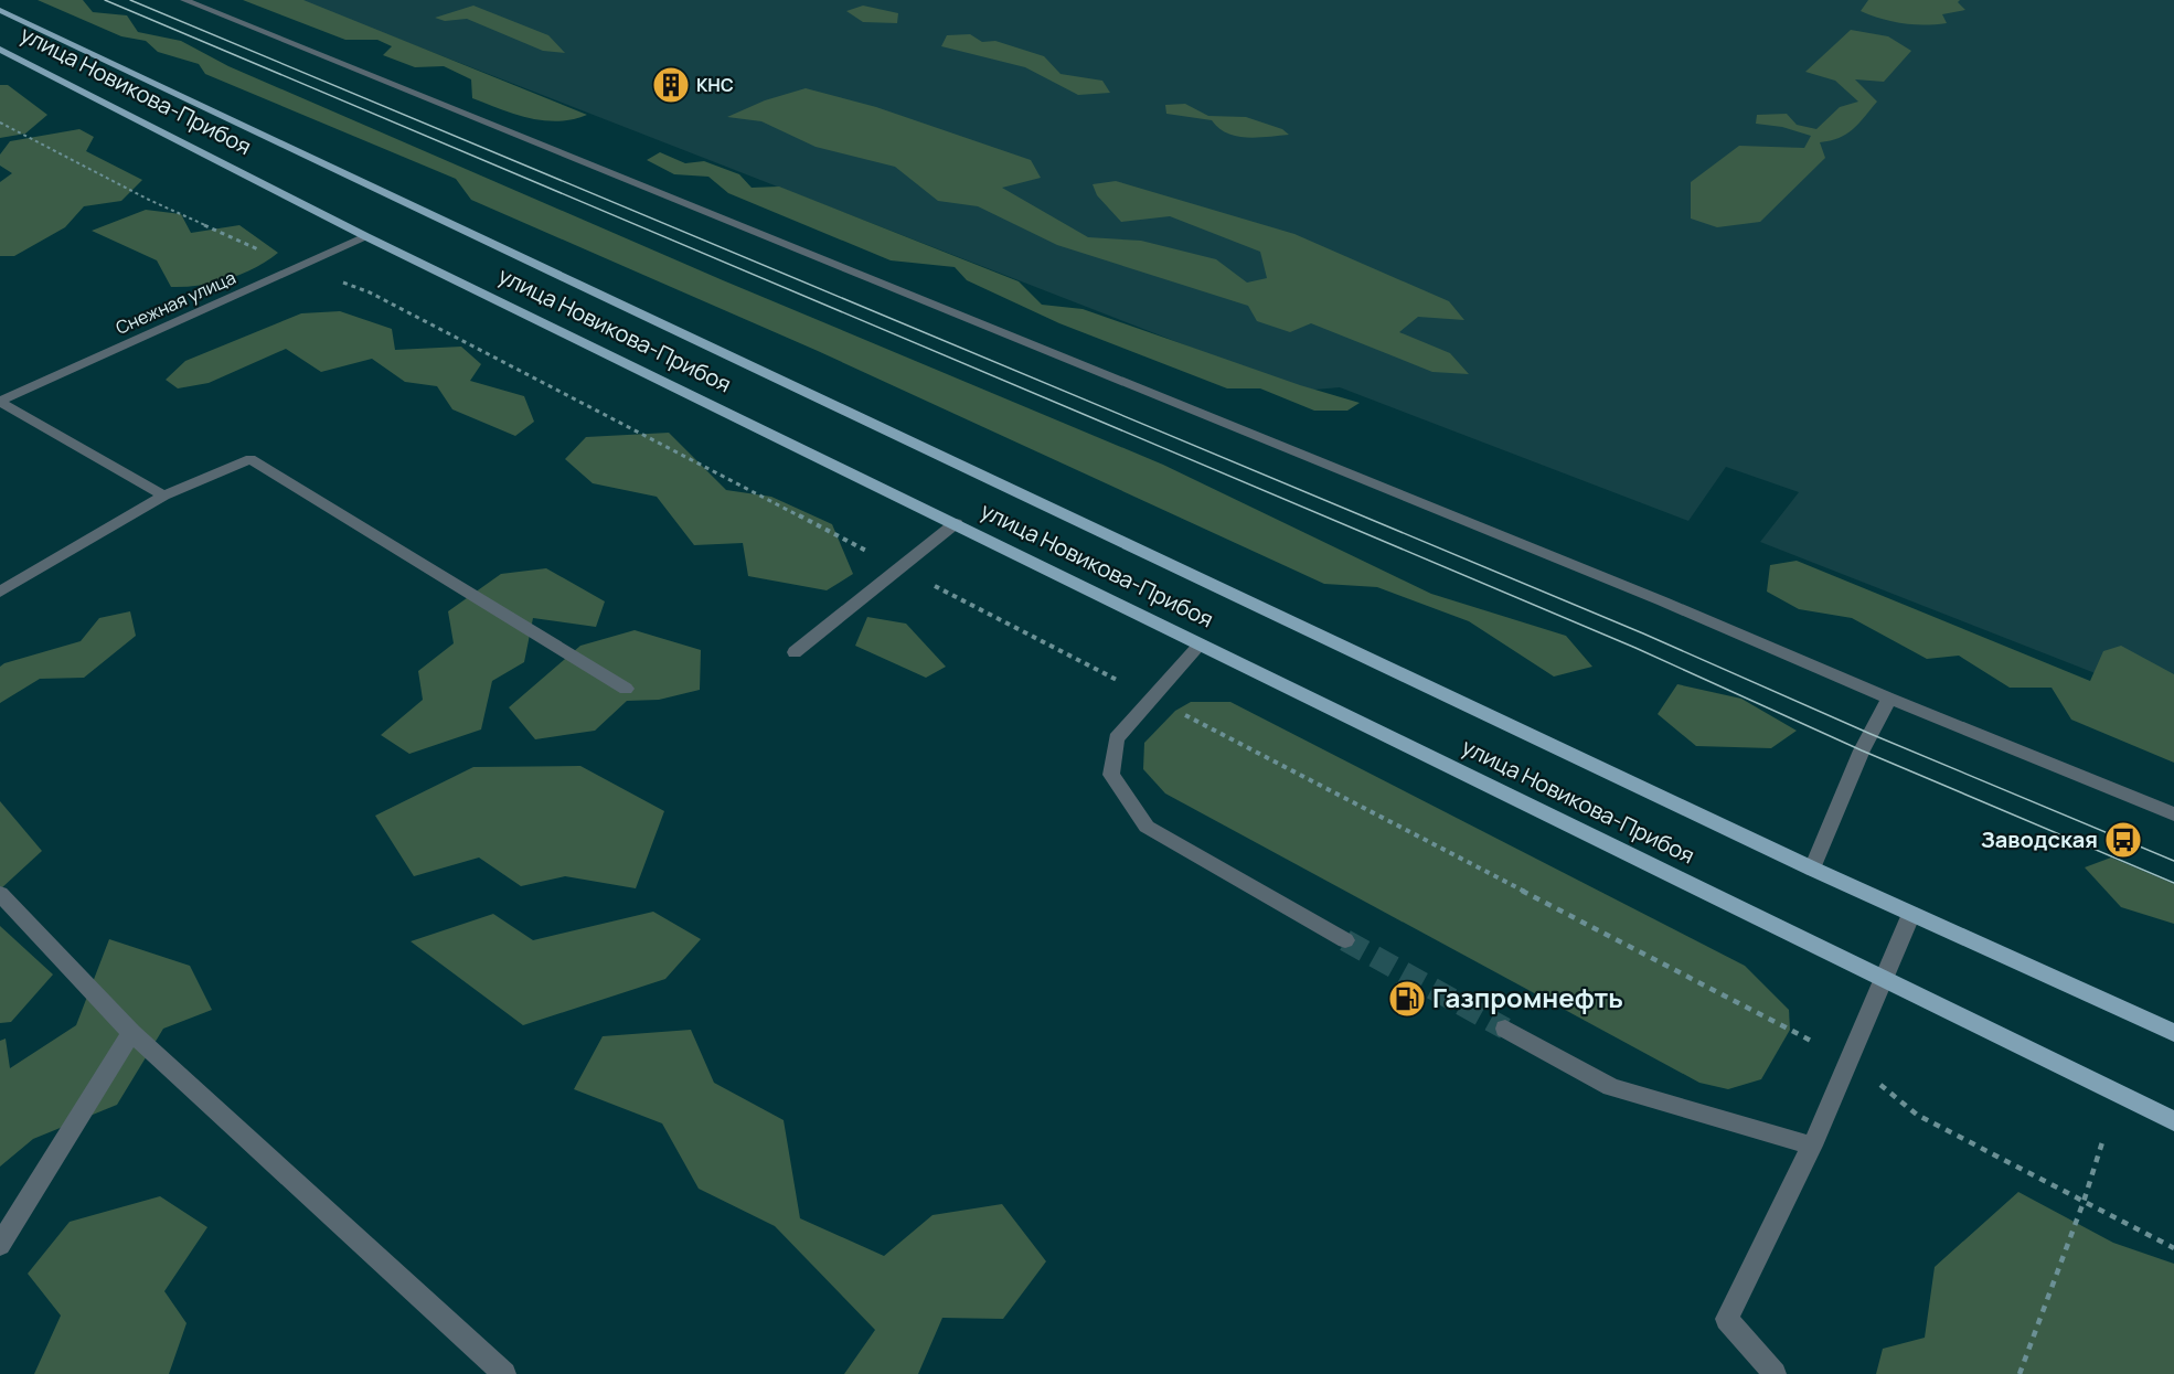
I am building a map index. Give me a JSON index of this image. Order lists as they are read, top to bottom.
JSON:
{
  "streets": {
    "main road": ["улица Новикова-Прибоя"],
    "street": ["Снежная улица"]
  },
  "crossings": [
    ["улица Новикова-Прибоя", "Снежная улица"]
  ],
  "places": {
    "building": ["КНС"],
    "bus stop": ["Заводская"],
    "fuel station": ["Газпромнефть"]
  }
}
